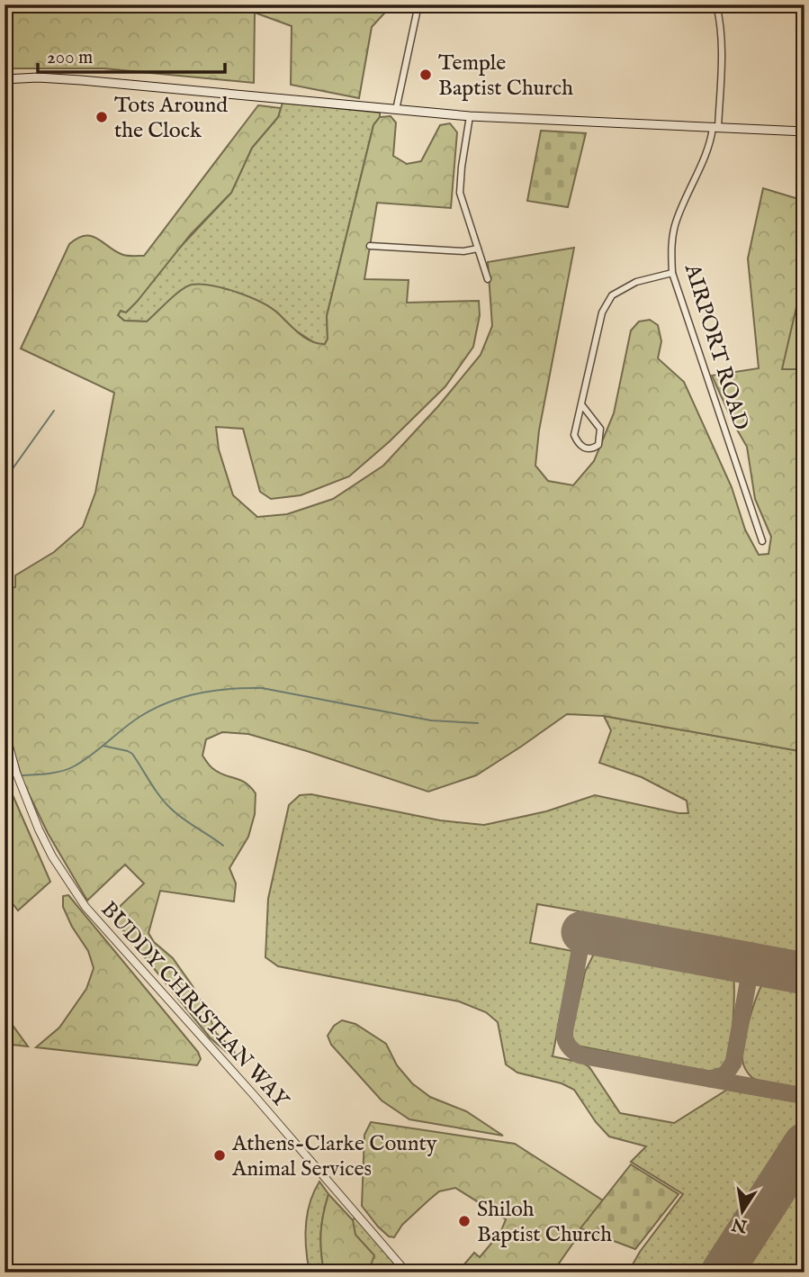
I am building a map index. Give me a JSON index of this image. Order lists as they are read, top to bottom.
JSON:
{
  "streets": {
    "street": ["AIRPORT ROAD", "BUDDY CHRISTIAN WAY"]
  },
  "places": [
    "Temple Baptist Church",
    "Tots Around the Clock",
    "Athens-Clarke County Animal Services",
    "Shiloh Baptist Church"
  ],
  "scale_bar": "200 m",
  "north": "bottom"
}
